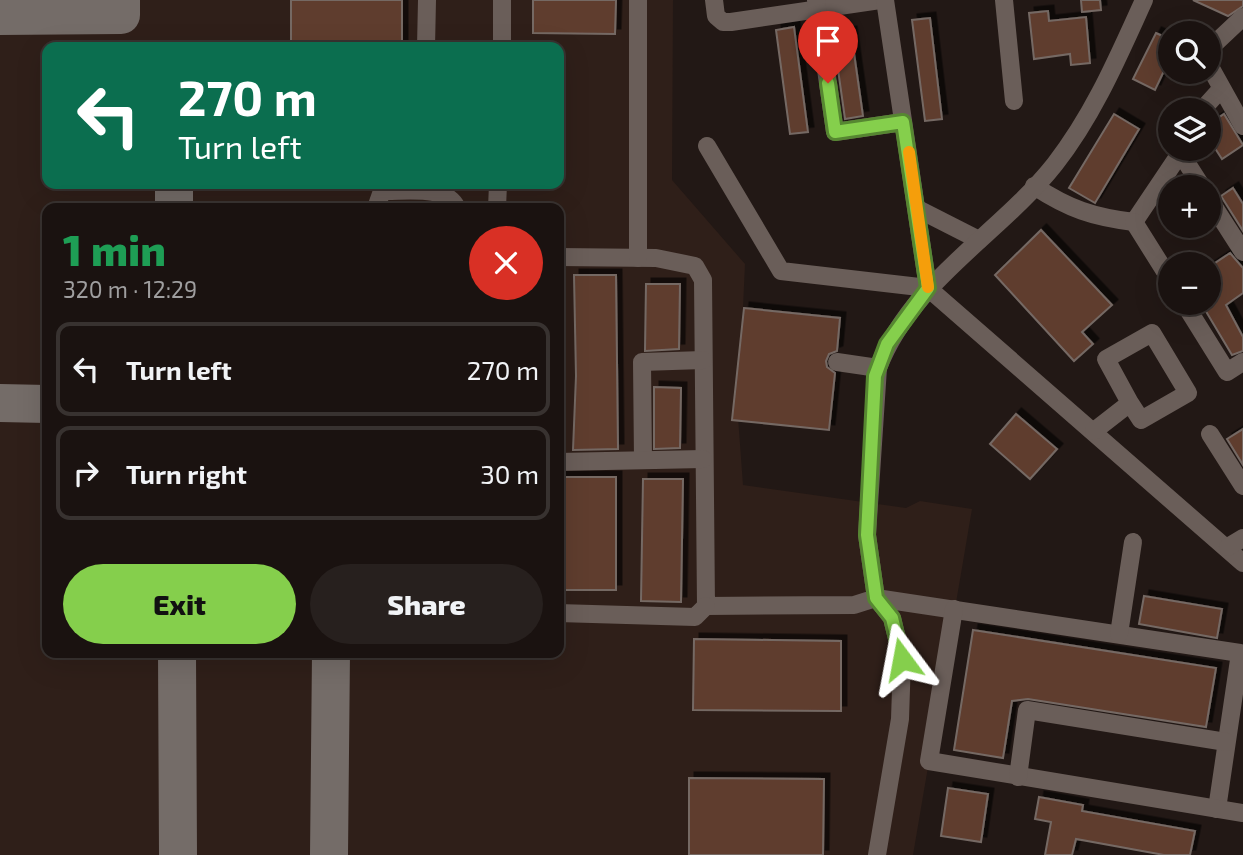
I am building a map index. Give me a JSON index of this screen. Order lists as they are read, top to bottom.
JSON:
{
  "page": {
    "map_buttons": ["+", "−"],
    "turn": ["270 m", "Turn left"],
    "heading": ["1 min", "320 m · 12:29"],
    "list": [
      {
        "name": "Turn left",
        "value": "270 m"
      },
      {
        "name": "Turn right",
        "value": "30 m"
      }
    ],
    "buttons": ["Exit", "Share"]
  }
}
